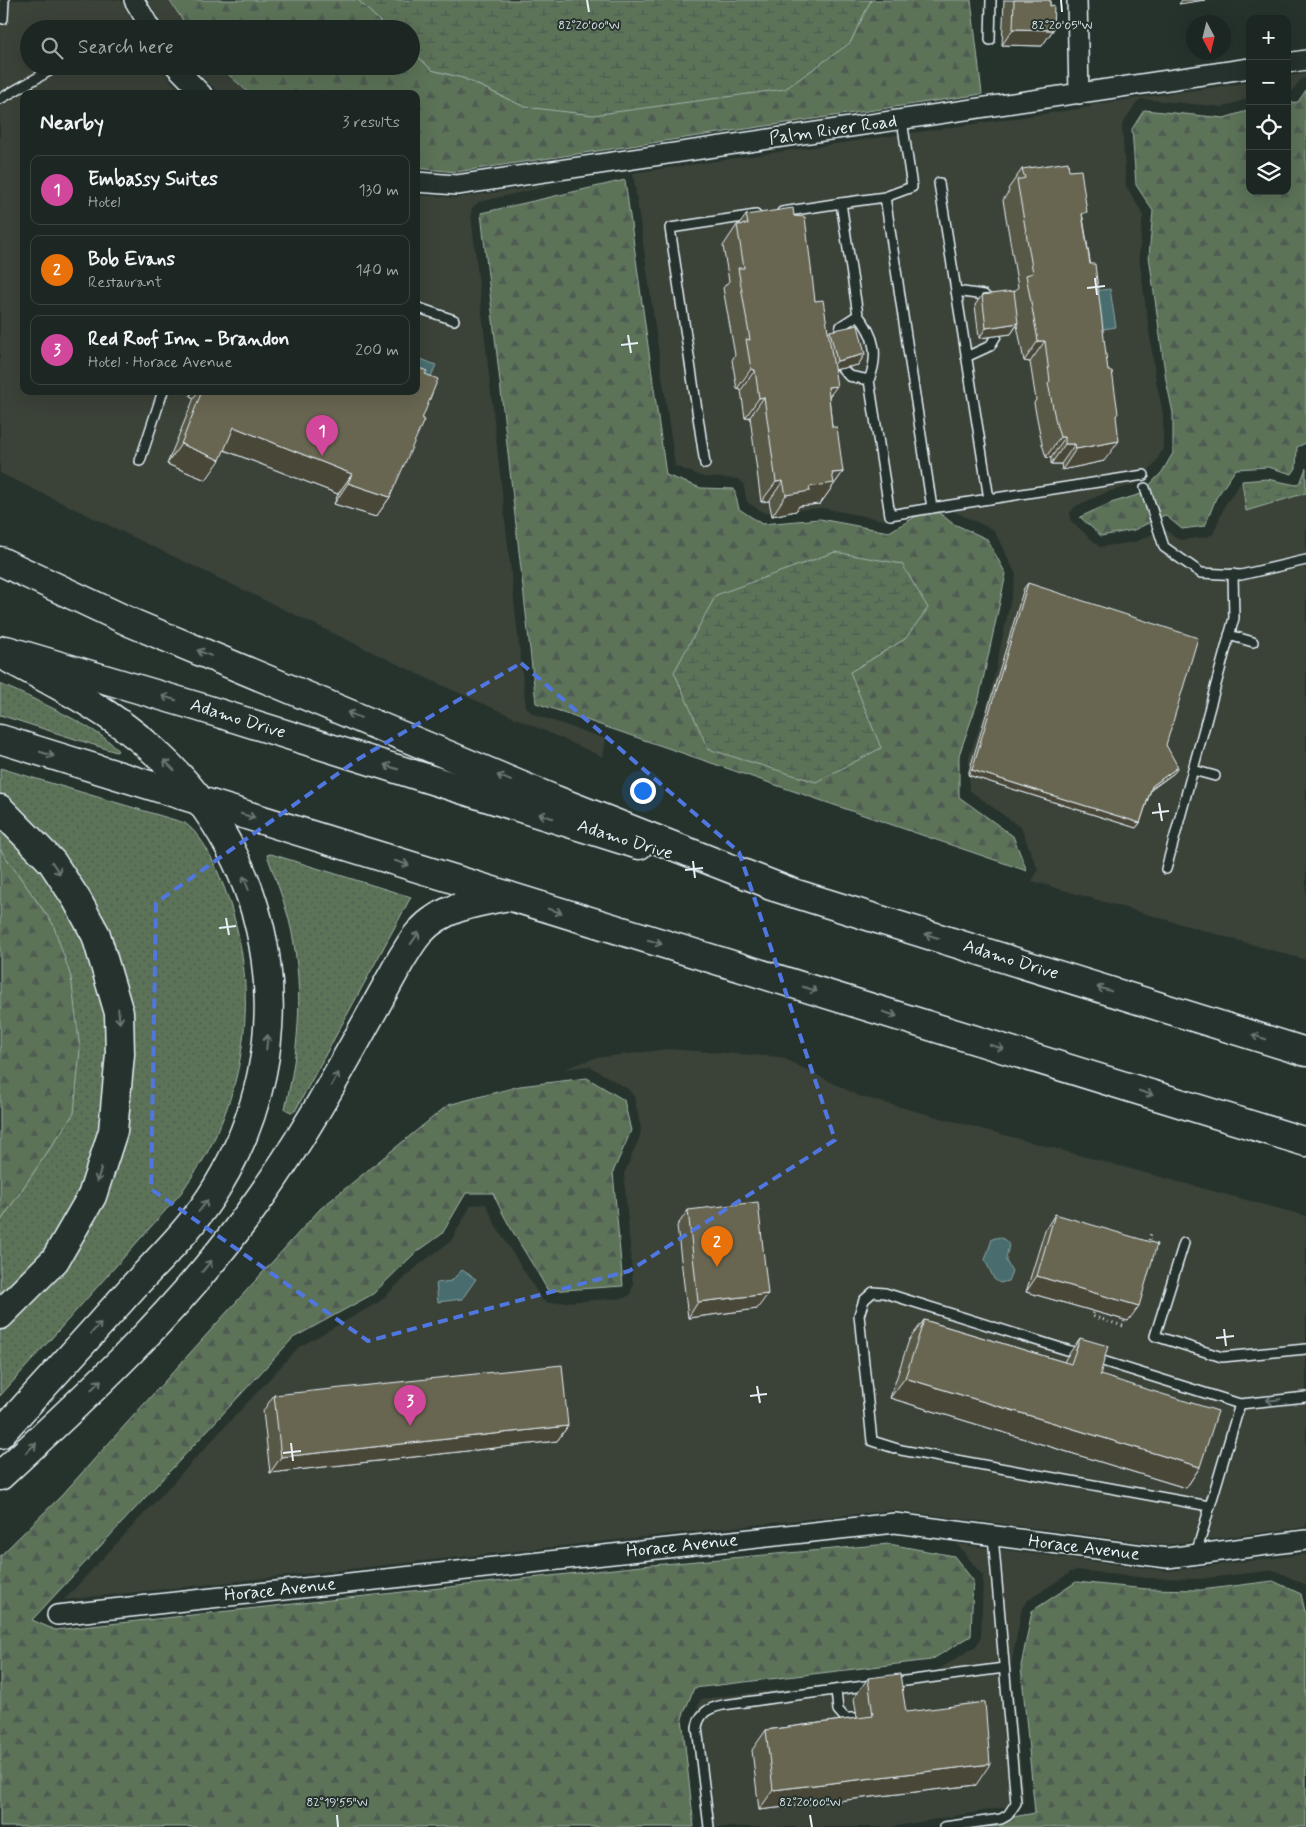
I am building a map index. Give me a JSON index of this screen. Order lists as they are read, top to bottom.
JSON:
{
  "streets": {
    "main road": ["Adamo Drive"],
    "street": ["Palm River Road", "Horace Avenue"]
  },
  "north": "bottom",
  "page": {
    "map_buttons": ["+", "−"],
    "search": "Search here",
    "heading": ["Nearby", "3 results"],
    "list": [
      {
        "mark": "1",
        "name": "Embassy Suites",
        "note": "Hotel",
        "value": "130 m"
      },
      {
        "mark": "2",
        "name": "Bob Evans",
        "note": "Restaurant",
        "value": "140 m"
      },
      {
        "mark": "3",
        "name": "Red Roof Inn - Brandon",
        "note": "Hotel · Horace Avenue",
        "value": "200 m"
      }
    ],
    "pins": ["1", "2", "3"]
  },
  "coordinates": ["82°20'00\"W", "82°20'05\"W", "82°19'55\"W"]
}
